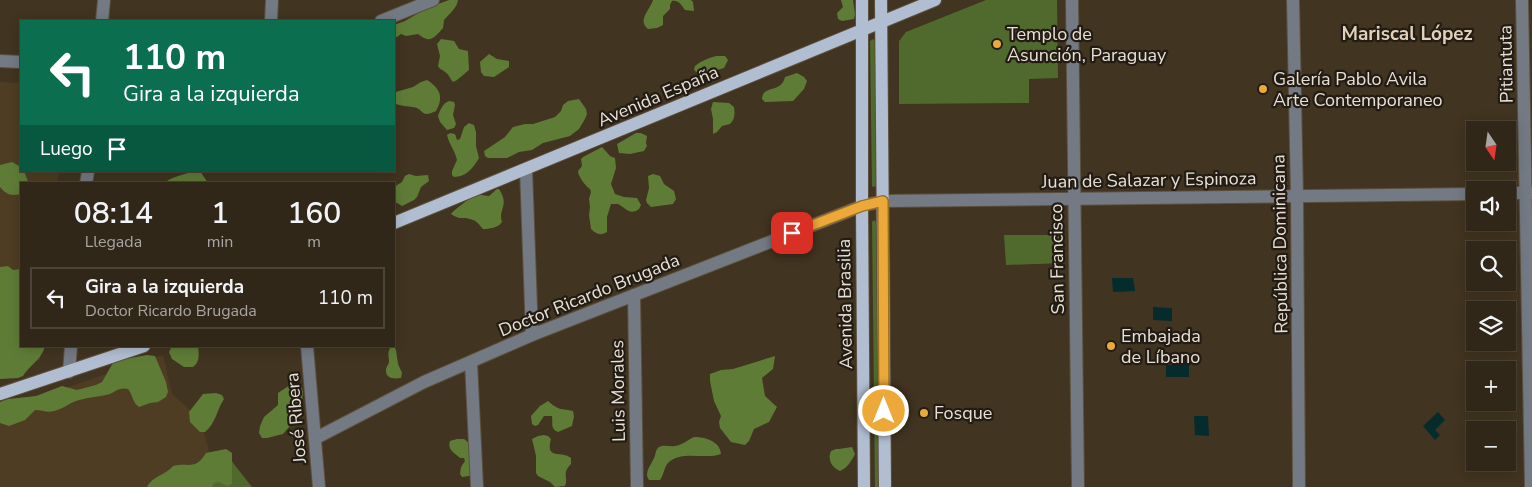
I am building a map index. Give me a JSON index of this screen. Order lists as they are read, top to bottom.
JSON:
{
  "streets": {
    "main road": ["Avenida España", "Avenida Brasilia"],
    "street": [
      "Pitiantuta",
      "Juan de Salazar y Espinoza",
      "República Dominicana",
      "San Francisco",
      "Doctor Ricardo Brugada",
      "Luis Morales",
      "José Ribera"
    ]
  },
  "crossings": [
    ["Avenida España", "Avenida Brasilia"],
    ["Juan de Salazar y Espinoza", "República Dominicana"],
    ["Juan de Salazar y Espinoza", "San Francisco"],
    ["Juan de Salazar y Espinoza", "Doctor Ricardo Brugada"],
    ["Doctor Ricardo Brugada", "Avenida Brasilia"],
    ["Doctor Ricardo Brugada", "Luis Morales"],
    ["Doctor Ricardo Brugada", "José Ribera"]
  ],
  "districts": ["Mariscal López"],
  "places": [
    "Templo de Asunción, Paraguay",
    "Galería Pablo Avila Arte Contemporaneo",
    "Embajada de Líbano",
    "Fosque"
  ],
  "north": "bottom",
  "page": {
    "turn": ["110 m", "Gira a la izquierda"],
    "map_buttons": ["+", "−"],
    "then": "Luego",
    "eta": [
      "08:14",
      "Llegada",
      "1",
      "min",
      "160",
      "m"
    ],
    "list": [
      {
        "name": "Gira a la izquierda",
        "note": "Doctor Ricardo Brugada",
        "value": "110 m"
      }
    ]
  }
}
